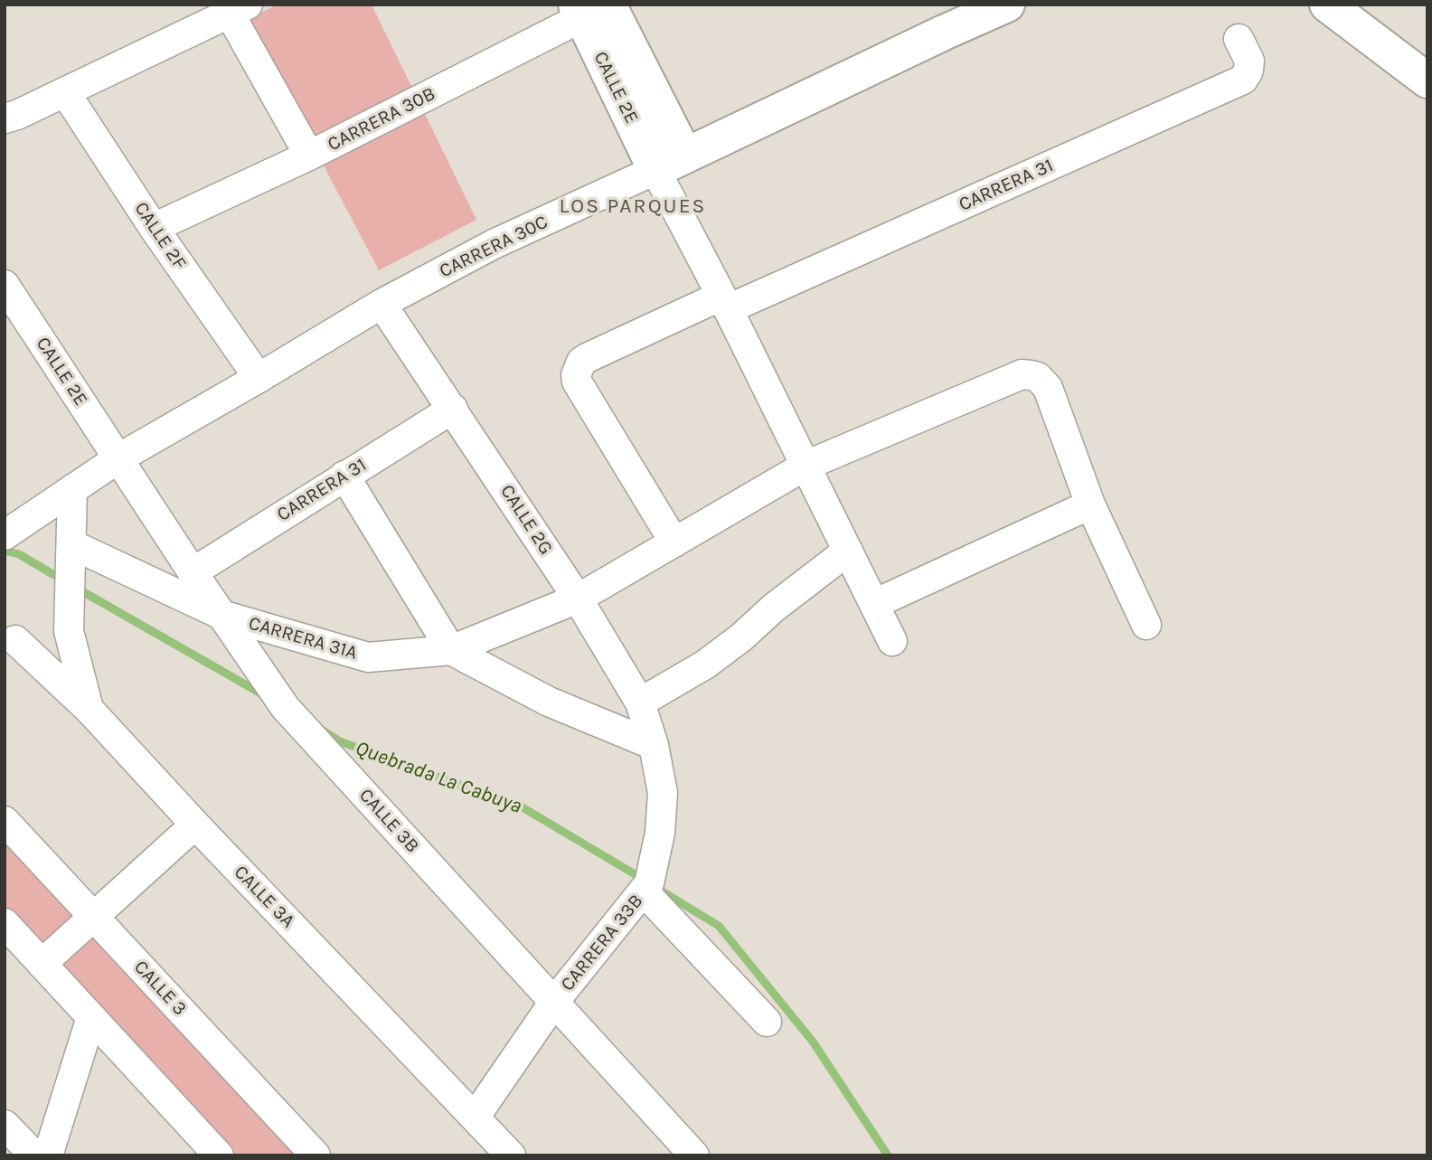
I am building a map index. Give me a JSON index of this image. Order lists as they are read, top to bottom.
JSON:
{
  "streets": {
    "street": [
      "CALLE 2E",
      "CARRERA 30B",
      "CARRERA 31",
      "CALLE 2F",
      "CARRERA 30C",
      "CALLE 2G",
      "CARRERA 31A",
      "CALLE 3B",
      "CALLE 3A",
      "CARRERA 33B",
      "CALLE 3"
    ]
  },
  "crossings": [
    ["CALLE 2E", "CARRERA 30B"],
    ["CALLE 2E", "CARRERA 30C"],
    ["CALLE 2E", "CALLE 3B"],
    ["CARRERA 30B", "CALLE 2F"],
    ["CARRERA 31", "CALLE 2G"],
    ["CARRERA 31", "CARRERA 31A"],
    ["CARRERA 31", "CALLE 3B"],
    ["CALLE 2F", "CARRERA 30C"],
    ["CARRERA 30C", "CALLE 2G"],
    ["CARRERA 30C", "CALLE 3B"],
    ["CALLE 2G", "CARRERA 31A"],
    ["CALLE 2G", "CARRERA 33B"],
    ["CARRERA 31A", "CALLE 3B"],
    ["CALLE 3B", "CARRERA 33B"],
    ["CALLE 3A", "CARRERA 33B"]
  ],
  "districts": ["LOS PARQUES"],
  "water": ["Quebrada La Cabuya"]
}
